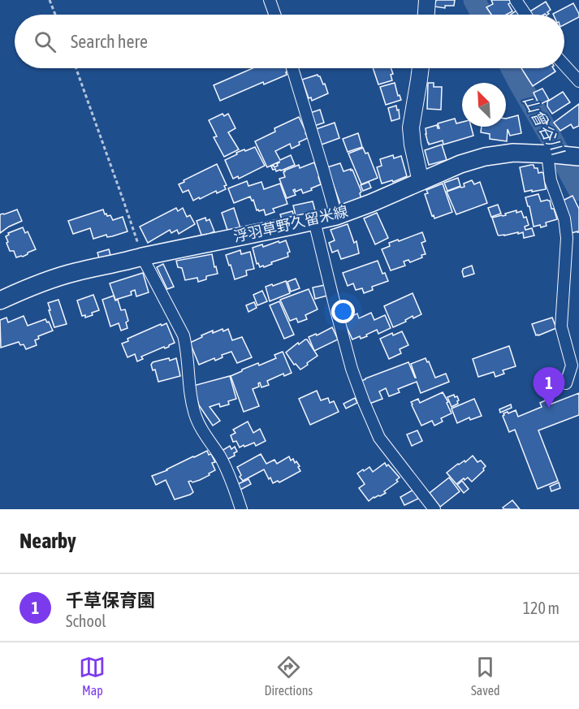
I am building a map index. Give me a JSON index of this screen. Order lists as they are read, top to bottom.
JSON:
{
  "streets": {
    "main road": ["浮羽草野久留米線"]
  },
  "water": ["山曾谷川"],
  "north": "top left",
  "page": {
    "search": "Search here",
    "pins": "1",
    "heading": "Nearby",
    "list": [
      {
        "mark": "1",
        "name": "千草保育園",
        "note": "School",
        "value": "120 m"
      }
    ],
    "nav": ["Map", "Directions", "Saved"]
  }
}
